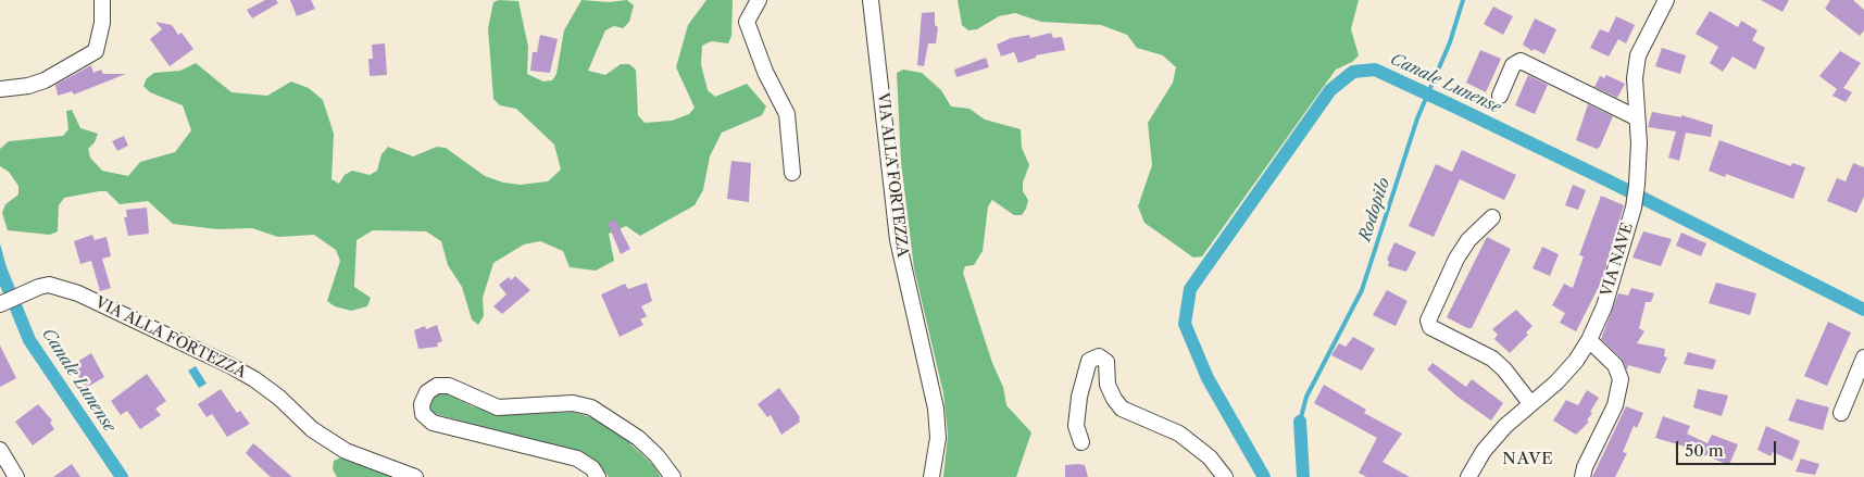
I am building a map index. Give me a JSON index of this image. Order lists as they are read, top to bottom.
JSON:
{
  "streets": {
    "street": ["VIA ALLA FORTEZZA", "VIA NAVE"]
  },
  "districts": ["NAVE"],
  "water": ["Canale Lunense", "Rodopilo"],
  "scale_bar": "50 m"
}
